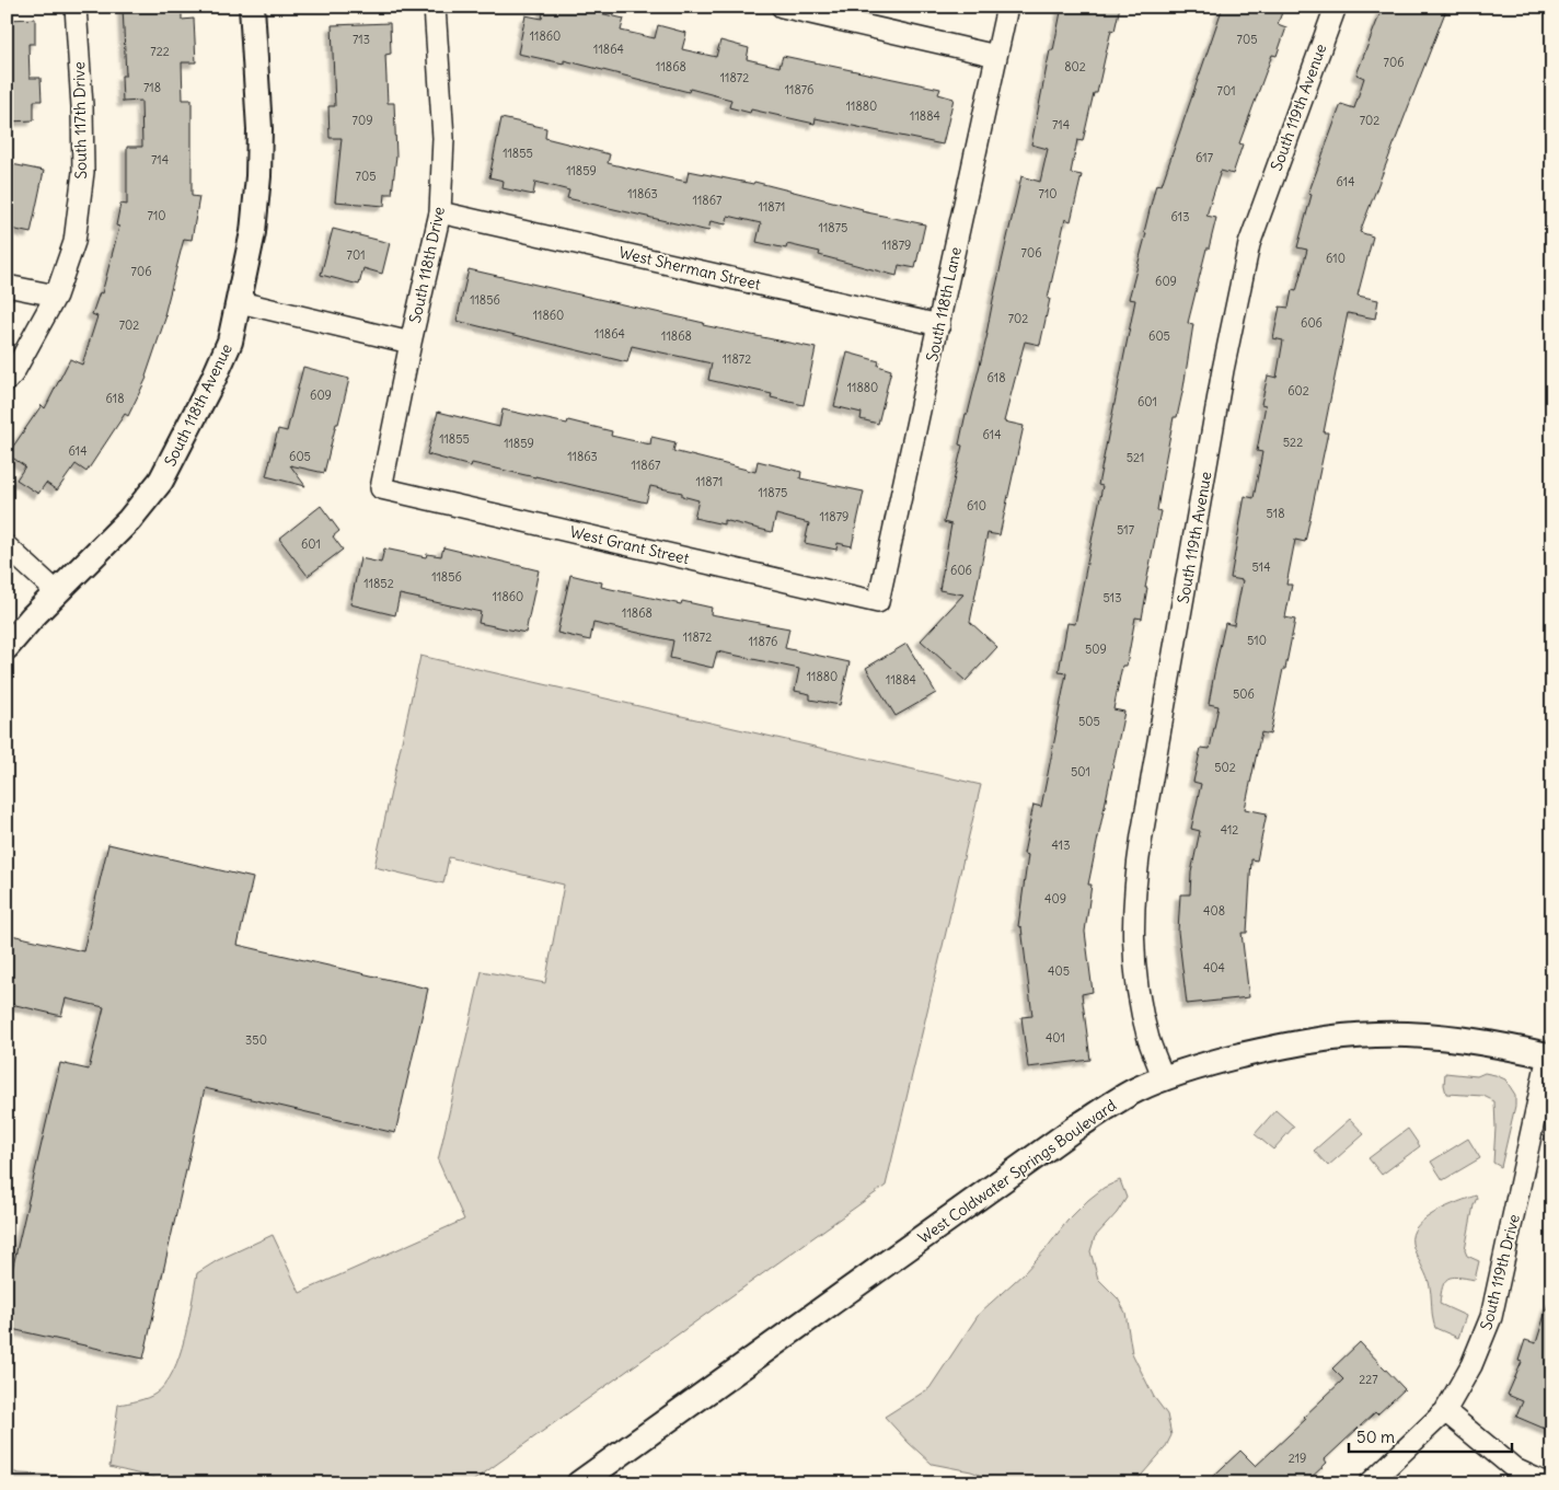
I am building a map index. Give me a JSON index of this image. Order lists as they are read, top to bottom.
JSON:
{
  "streets": {
    "street": [
      "South 119th Avenue",
      "South 117th Drive",
      "South 118th Drive",
      "West Sherman Street",
      "South 118th Lane",
      "South 118th Avenue",
      "West Grant Street",
      "West Coldwater Springs Boulevard",
      "South 119th Drive"
    ]
  },
  "crossings": [
    ["South 119th Avenue", "West Coldwater Springs Boulevard"],
    ["South 118th Drive", "West Sherman Street"],
    ["South 118th Drive", "West Grant Street"],
    ["West Sherman Street", "South 118th Lane"],
    ["South 118th Lane", "West Grant Street"],
    ["West Coldwater Springs Boulevard", "South 119th Drive"]
  ],
  "house_numbers": [
    "11860",
    "713",
    "705",
    "11864",
    "722",
    "706",
    "11868",
    "802",
    "11872",
    "718",
    "11876",
    "701",
    "11880",
    "11884",
    "709",
    "702",
    "714",
    "11855",
    "617",
    "714",
    "11859",
    "705",
    "614",
    "11863",
    "710",
    "11867",
    "11871",
    "710",
    "613",
    "11875",
    "11879",
    "706",
    "701",
    "610",
    "706",
    "609",
    "11856",
    "11860",
    "702",
    "606",
    "702",
    "11864",
    "11868",
    "605",
    "11872",
    "618",
    "11880",
    "602",
    "609",
    "618",
    "601",
    "614",
    "11855",
    "522",
    "11859",
    "614",
    "605",
    "11863",
    "521",
    "11867",
    "11871",
    "11875",
    "610",
    "518",
    "11879",
    "517",
    "601",
    "514",
    "606",
    "11856",
    "11852",
    "11860",
    "513",
    "11868",
    "11872",
    "510",
    "11876",
    "509",
    "11880",
    "11884",
    "506",
    "505",
    "502",
    "501",
    "412",
    "413",
    "409",
    "408",
    "404",
    "405",
    "401",
    "350",
    "227",
    "219"
  ],
  "scale_bar": "50 m"
}
